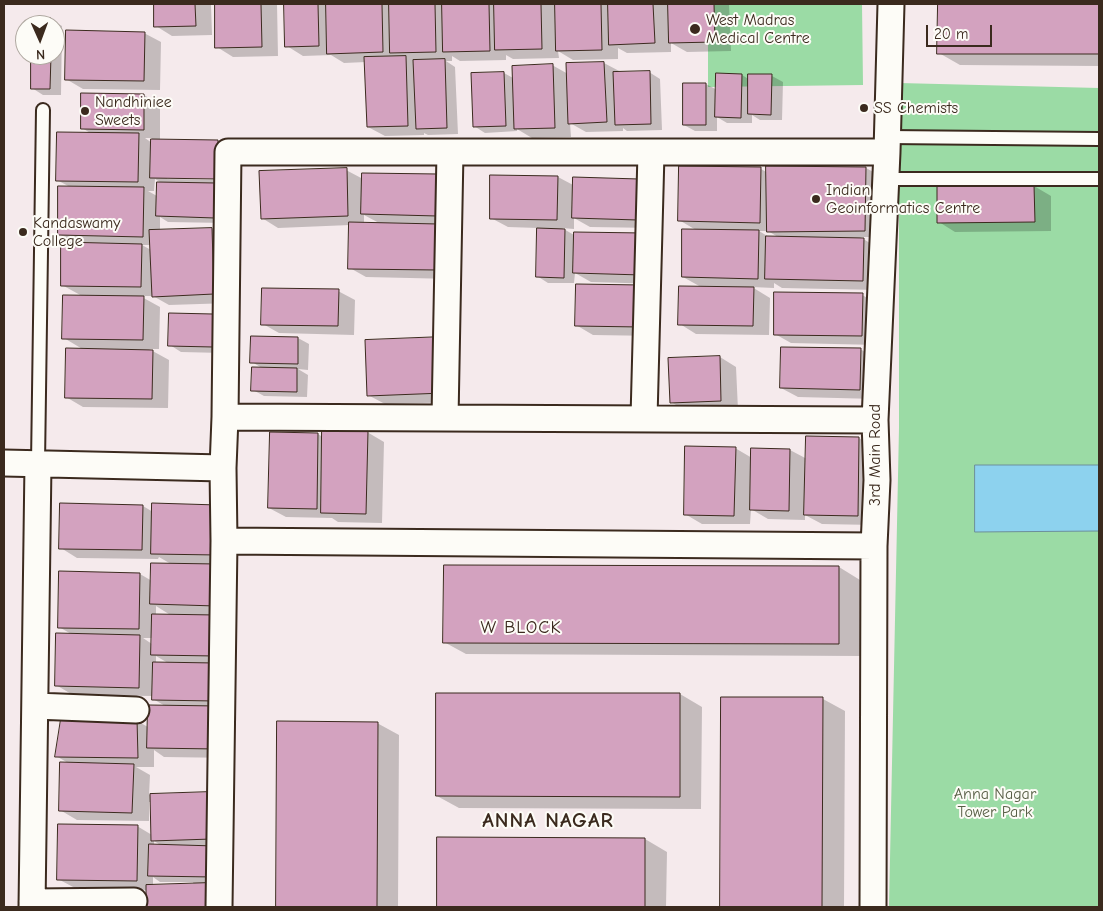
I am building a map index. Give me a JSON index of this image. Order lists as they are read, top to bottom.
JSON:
{
  "streets": {
    "street": ["3rd Main Road"]
  },
  "districts": ["W BLOCK", "ANNA NAGAR"],
  "parks": ["Anna Nagar Tower Park"],
  "places": [
    "West Madras Medical Centre",
    "SS Chemists",
    "Nandhiniee Sweets",
    "Indian Geoinformatics Centre",
    "Kandaswamy College"
  ],
  "scale_bar": "20 m",
  "north": "bottom"
}
